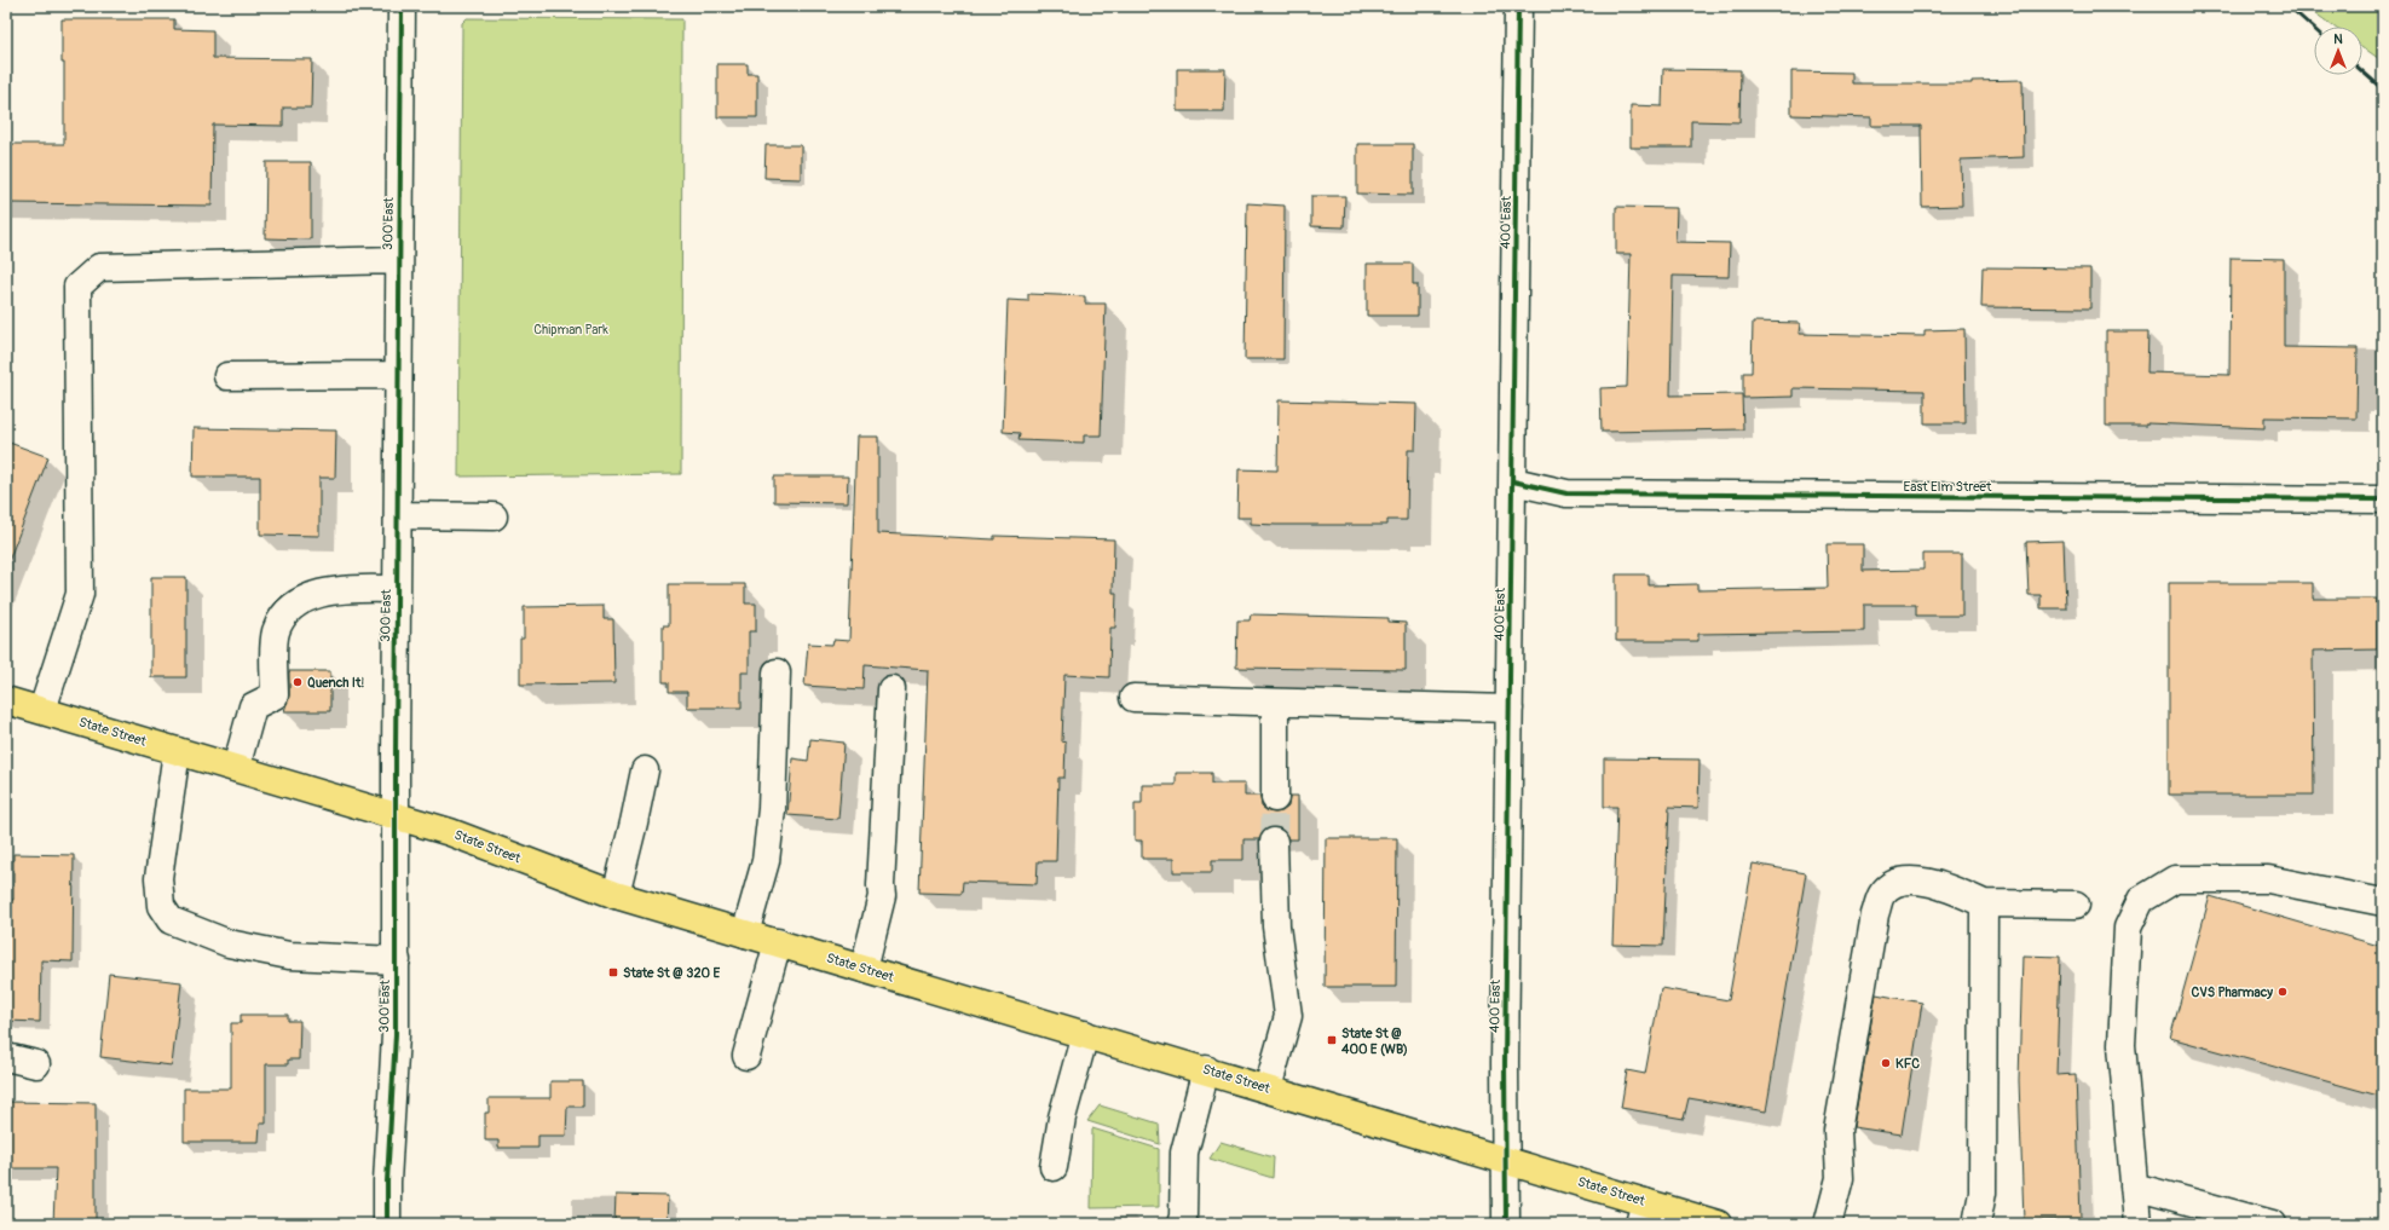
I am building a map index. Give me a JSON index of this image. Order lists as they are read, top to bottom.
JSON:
{
  "streets": {
    "main road": ["State Street"],
    "street": ["400 East", "300 East", "East Elm Street"]
  },
  "crossings": [
    ["400 East", "East Elm Street"],
    ["400 East", "State Street"],
    ["300 East", "State Street"]
  ],
  "parks": ["Chipman Park"],
  "places": {
    "other": ["Quench It!", "CVS Pharmacy", "KFC"],
    "transit": ["State St @ 320 E", "State St @ 400 E (WB)"]
  },
  "north": "top"
}
